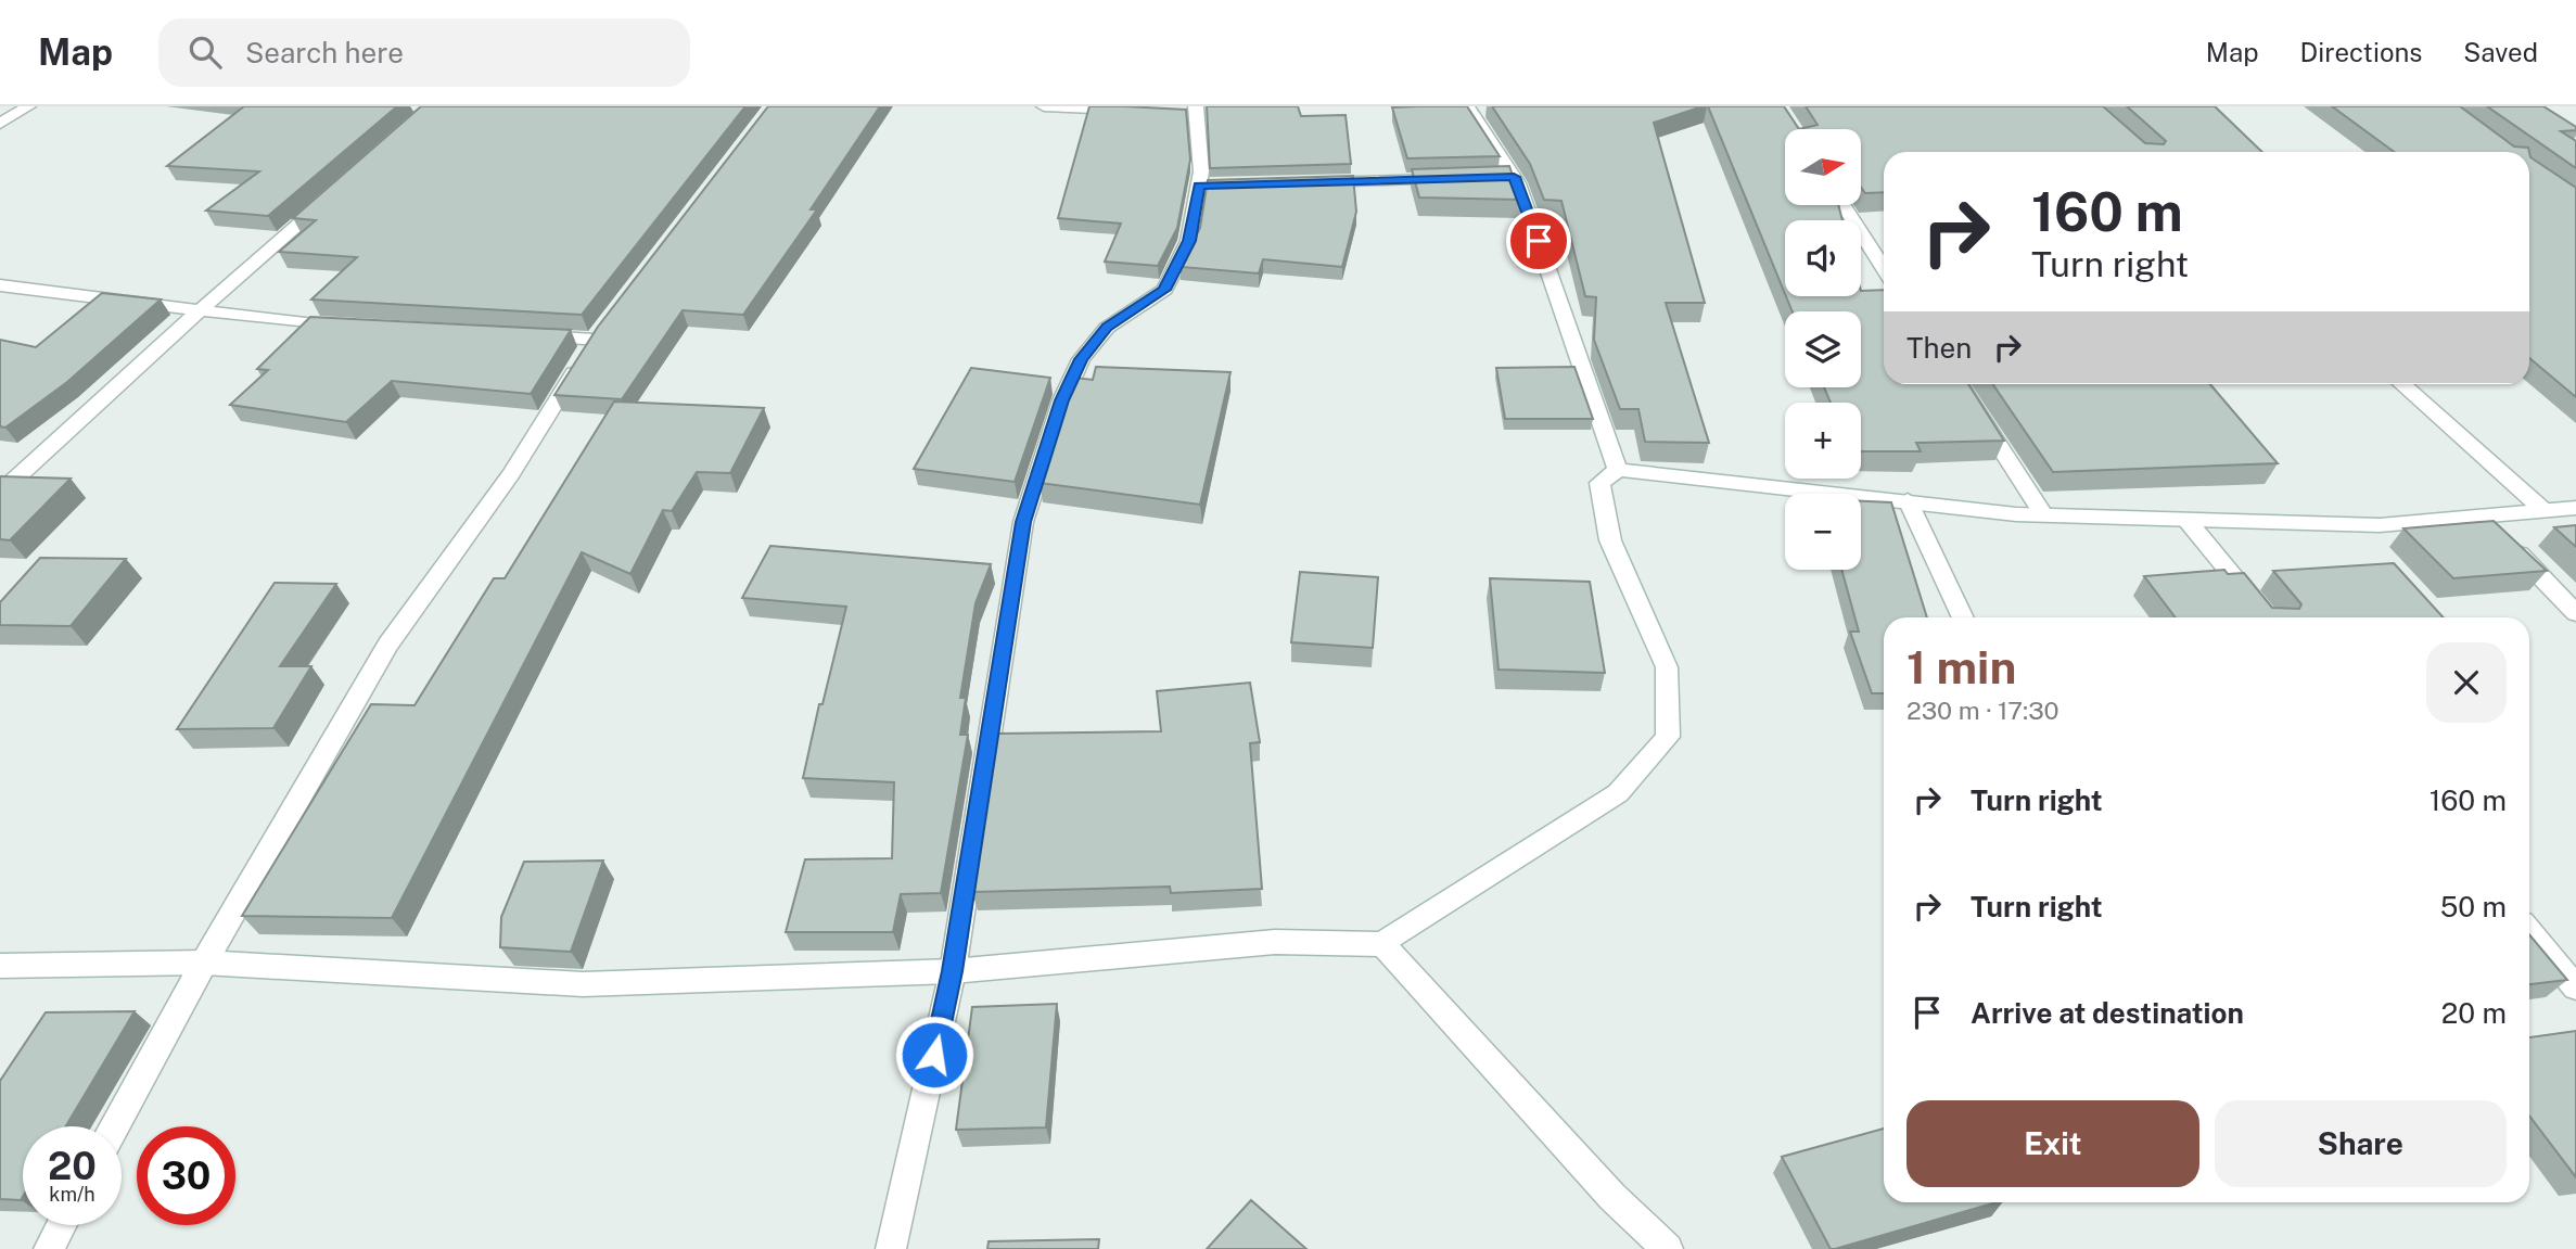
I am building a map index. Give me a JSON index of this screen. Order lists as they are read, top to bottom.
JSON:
{
  "north": "right",
  "page": {
    "header": "Map",
    "search": "Search here",
    "nav": ["Map", "Directions", "Saved"],
    "map_buttons": ["+", "−"],
    "turn": ["160 m", "Turn right"],
    "then": "Then",
    "heading": ["1 min", "230 m · 17:30"],
    "list": [
      {
        "name": "Turn right",
        "value": "160 m"
      },
      {
        "name": "Turn right",
        "value": "50 m"
      },
      {
        "name": "Arrive at destination",
        "value": "20 m"
      }
    ],
    "buttons": ["Exit", "Share"],
    "speed": "20 km/h",
    "limit": "30"
  }
}
